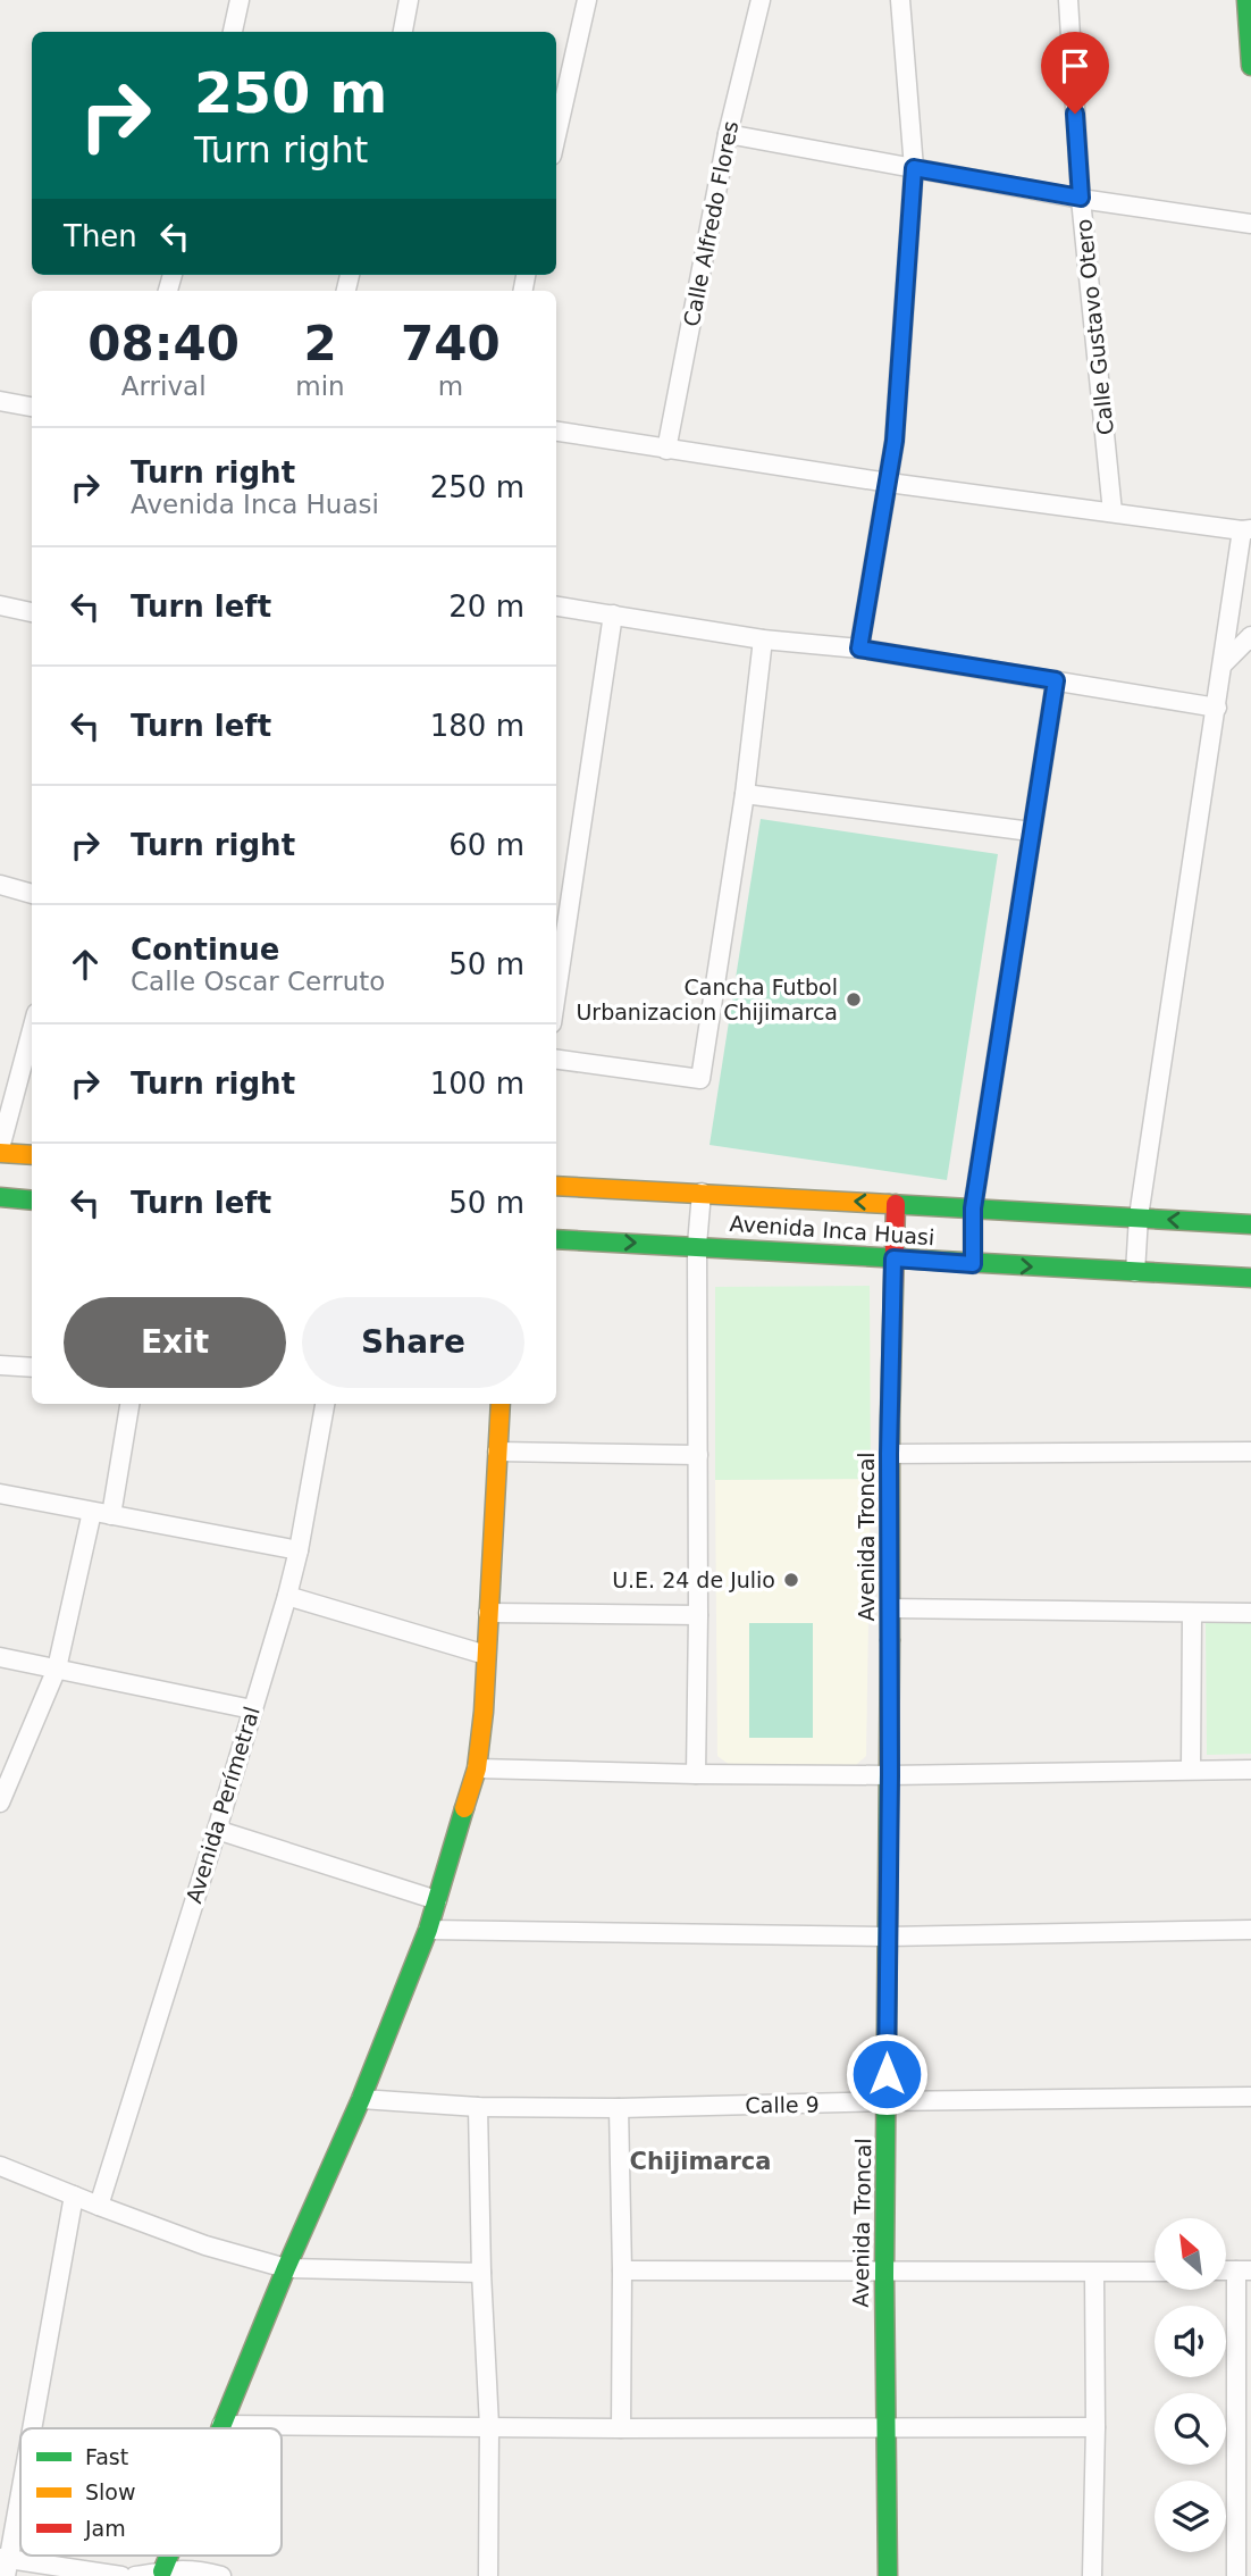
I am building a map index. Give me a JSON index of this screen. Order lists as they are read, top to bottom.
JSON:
{
  "streets": {
    "street": [
      "Calle Alfredo Flores",
      "Calle Gustavo Otero",
      "Avenida Inca Huasi",
      "Avenida Troncal",
      "Avenida Perímetral",
      "Calle 9"
    ]
  },
  "crossings": [
    ["Avenida Inca Huasi", "Avenida Troncal"],
    ["Avenida Troncal", "Calle 9"]
  ],
  "districts": ["Chijimarca"],
  "places": ["Cancha Futbol Urbanizacion Chijimarca", "U.E. 24 de Julio"],
  "legend": ["Fast", "Slow", "Jam"],
  "north": "top left",
  "page": {
    "turn": ["250 m", "Turn right"],
    "then": "Then",
    "eta": [
      "08:40",
      "Arrival",
      "2",
      "min",
      "740",
      "m"
    ],
    "list": [
      {
        "name": "Turn right",
        "note": "Avenida Inca Huasi",
        "value": "250 m"
      },
      {
        "name": "Turn left",
        "value": "20 m"
      },
      {
        "name": "Turn left",
        "value": "180 m"
      },
      {
        "name": "Turn right",
        "value": "60 m"
      },
      {
        "name": "Continue",
        "note": "Calle Oscar Cerruto",
        "value": "50 m"
      },
      {
        "name": "Turn right",
        "value": "100 m"
      },
      {
        "name": "Turn left",
        "value": "50 m"
      }
    ],
    "buttons": ["Exit", "Share"]
  }
}
